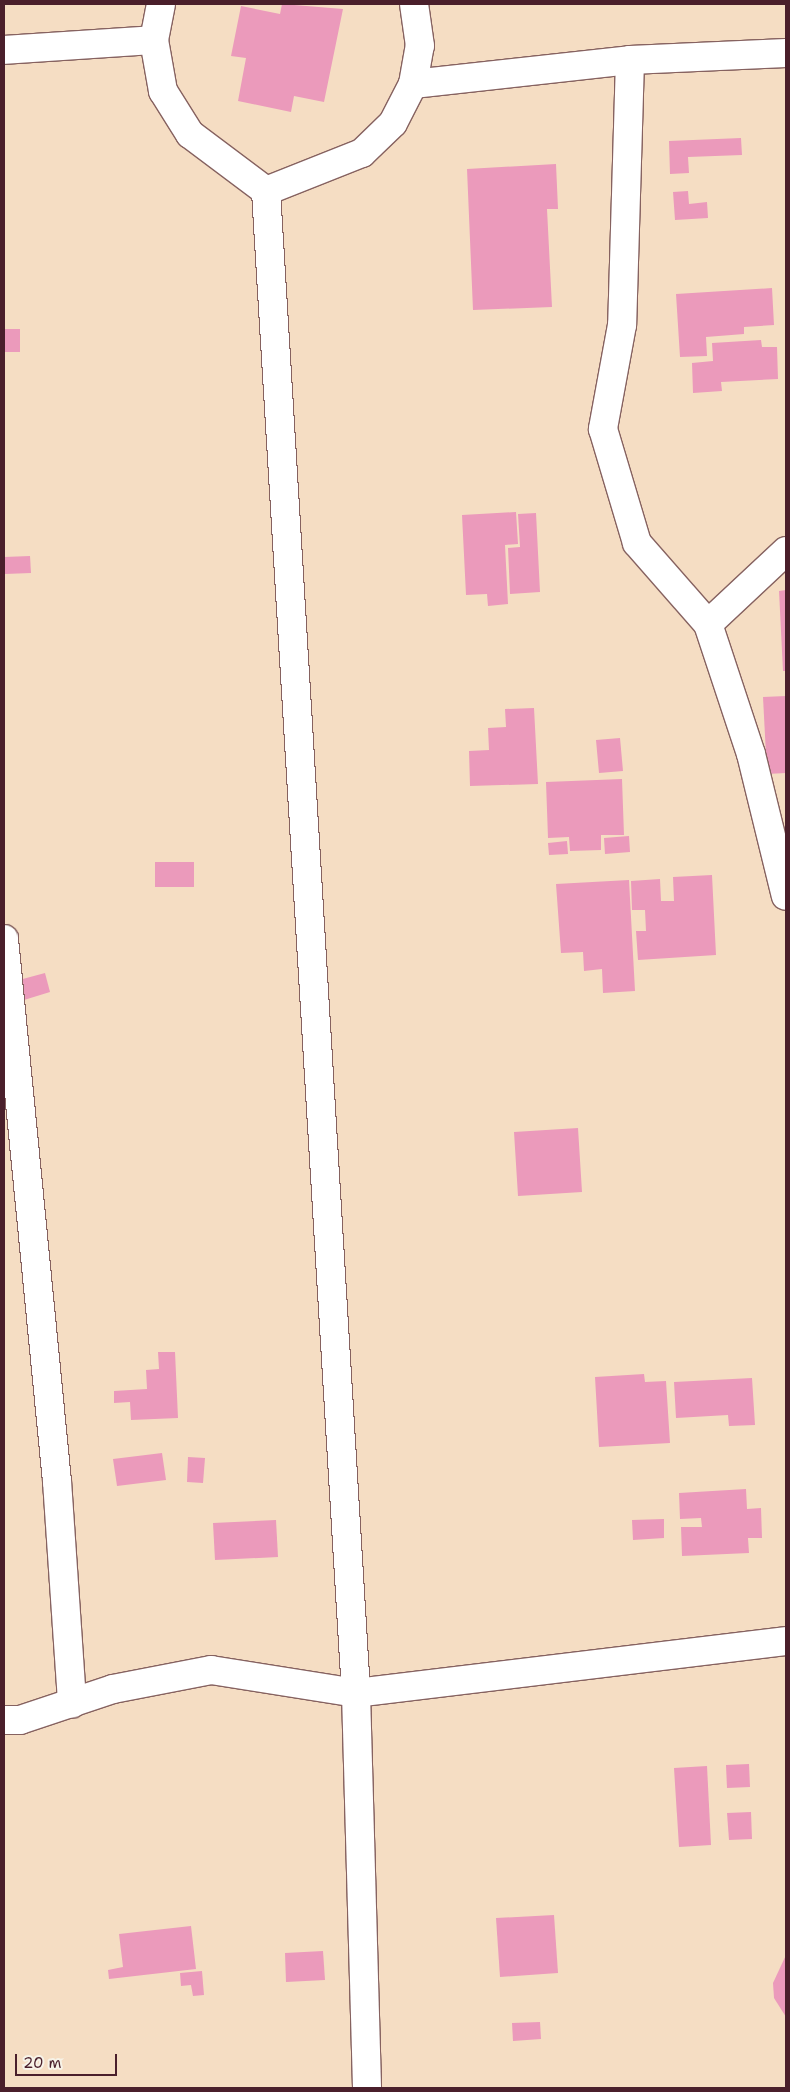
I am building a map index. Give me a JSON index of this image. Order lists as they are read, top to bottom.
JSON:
{
  "scale_bar": "20 m"
}
